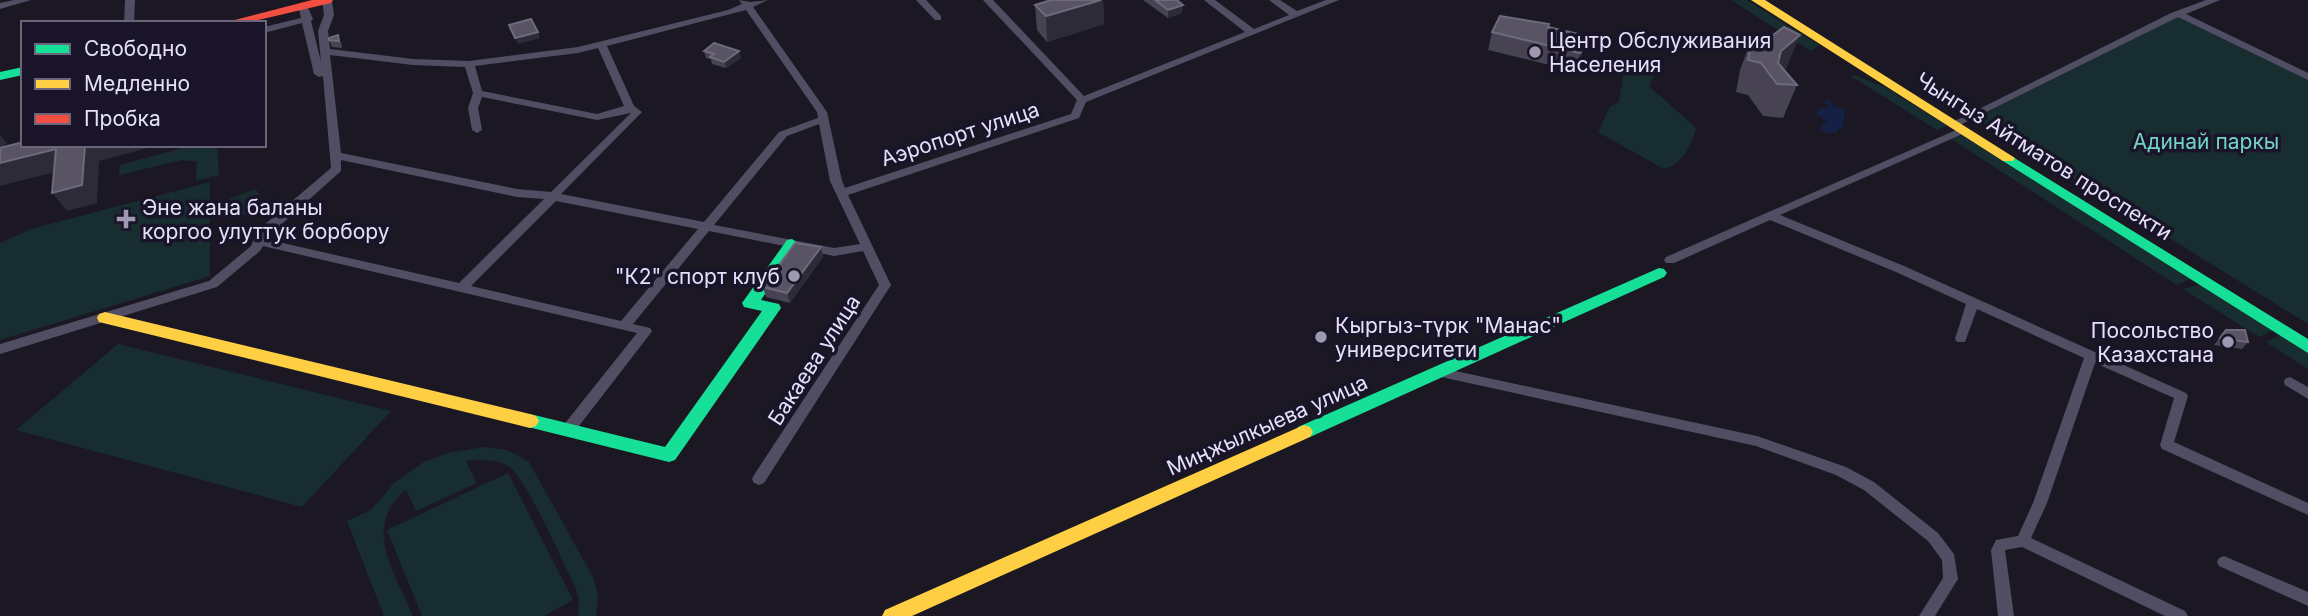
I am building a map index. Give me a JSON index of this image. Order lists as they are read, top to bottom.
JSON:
{
  "streets": {
    "street": [
      "Аэропорт улица",
      "Чынгыз Айтматов проспекти",
      "Бакаева улица",
      "Миңжылкыева улица"
    ]
  },
  "crossings": [
    ["Аэропорт улица", "Бакаева улица"]
  ],
  "parks": ["Адинай паркы"],
  "places": {
    "other": [
      "Центр Обслуживания Населения",
      "\"К2\" спорт клуб",
      "Кыргыз-түрк \"Манас\" университети",
      "Посольство Казахстана"
    ],
    "health": ["Эне жана баланы коргоо улуттук борбору"]
  },
  "legend": ["Свободно", "Медленно", "Пробка"]
}
